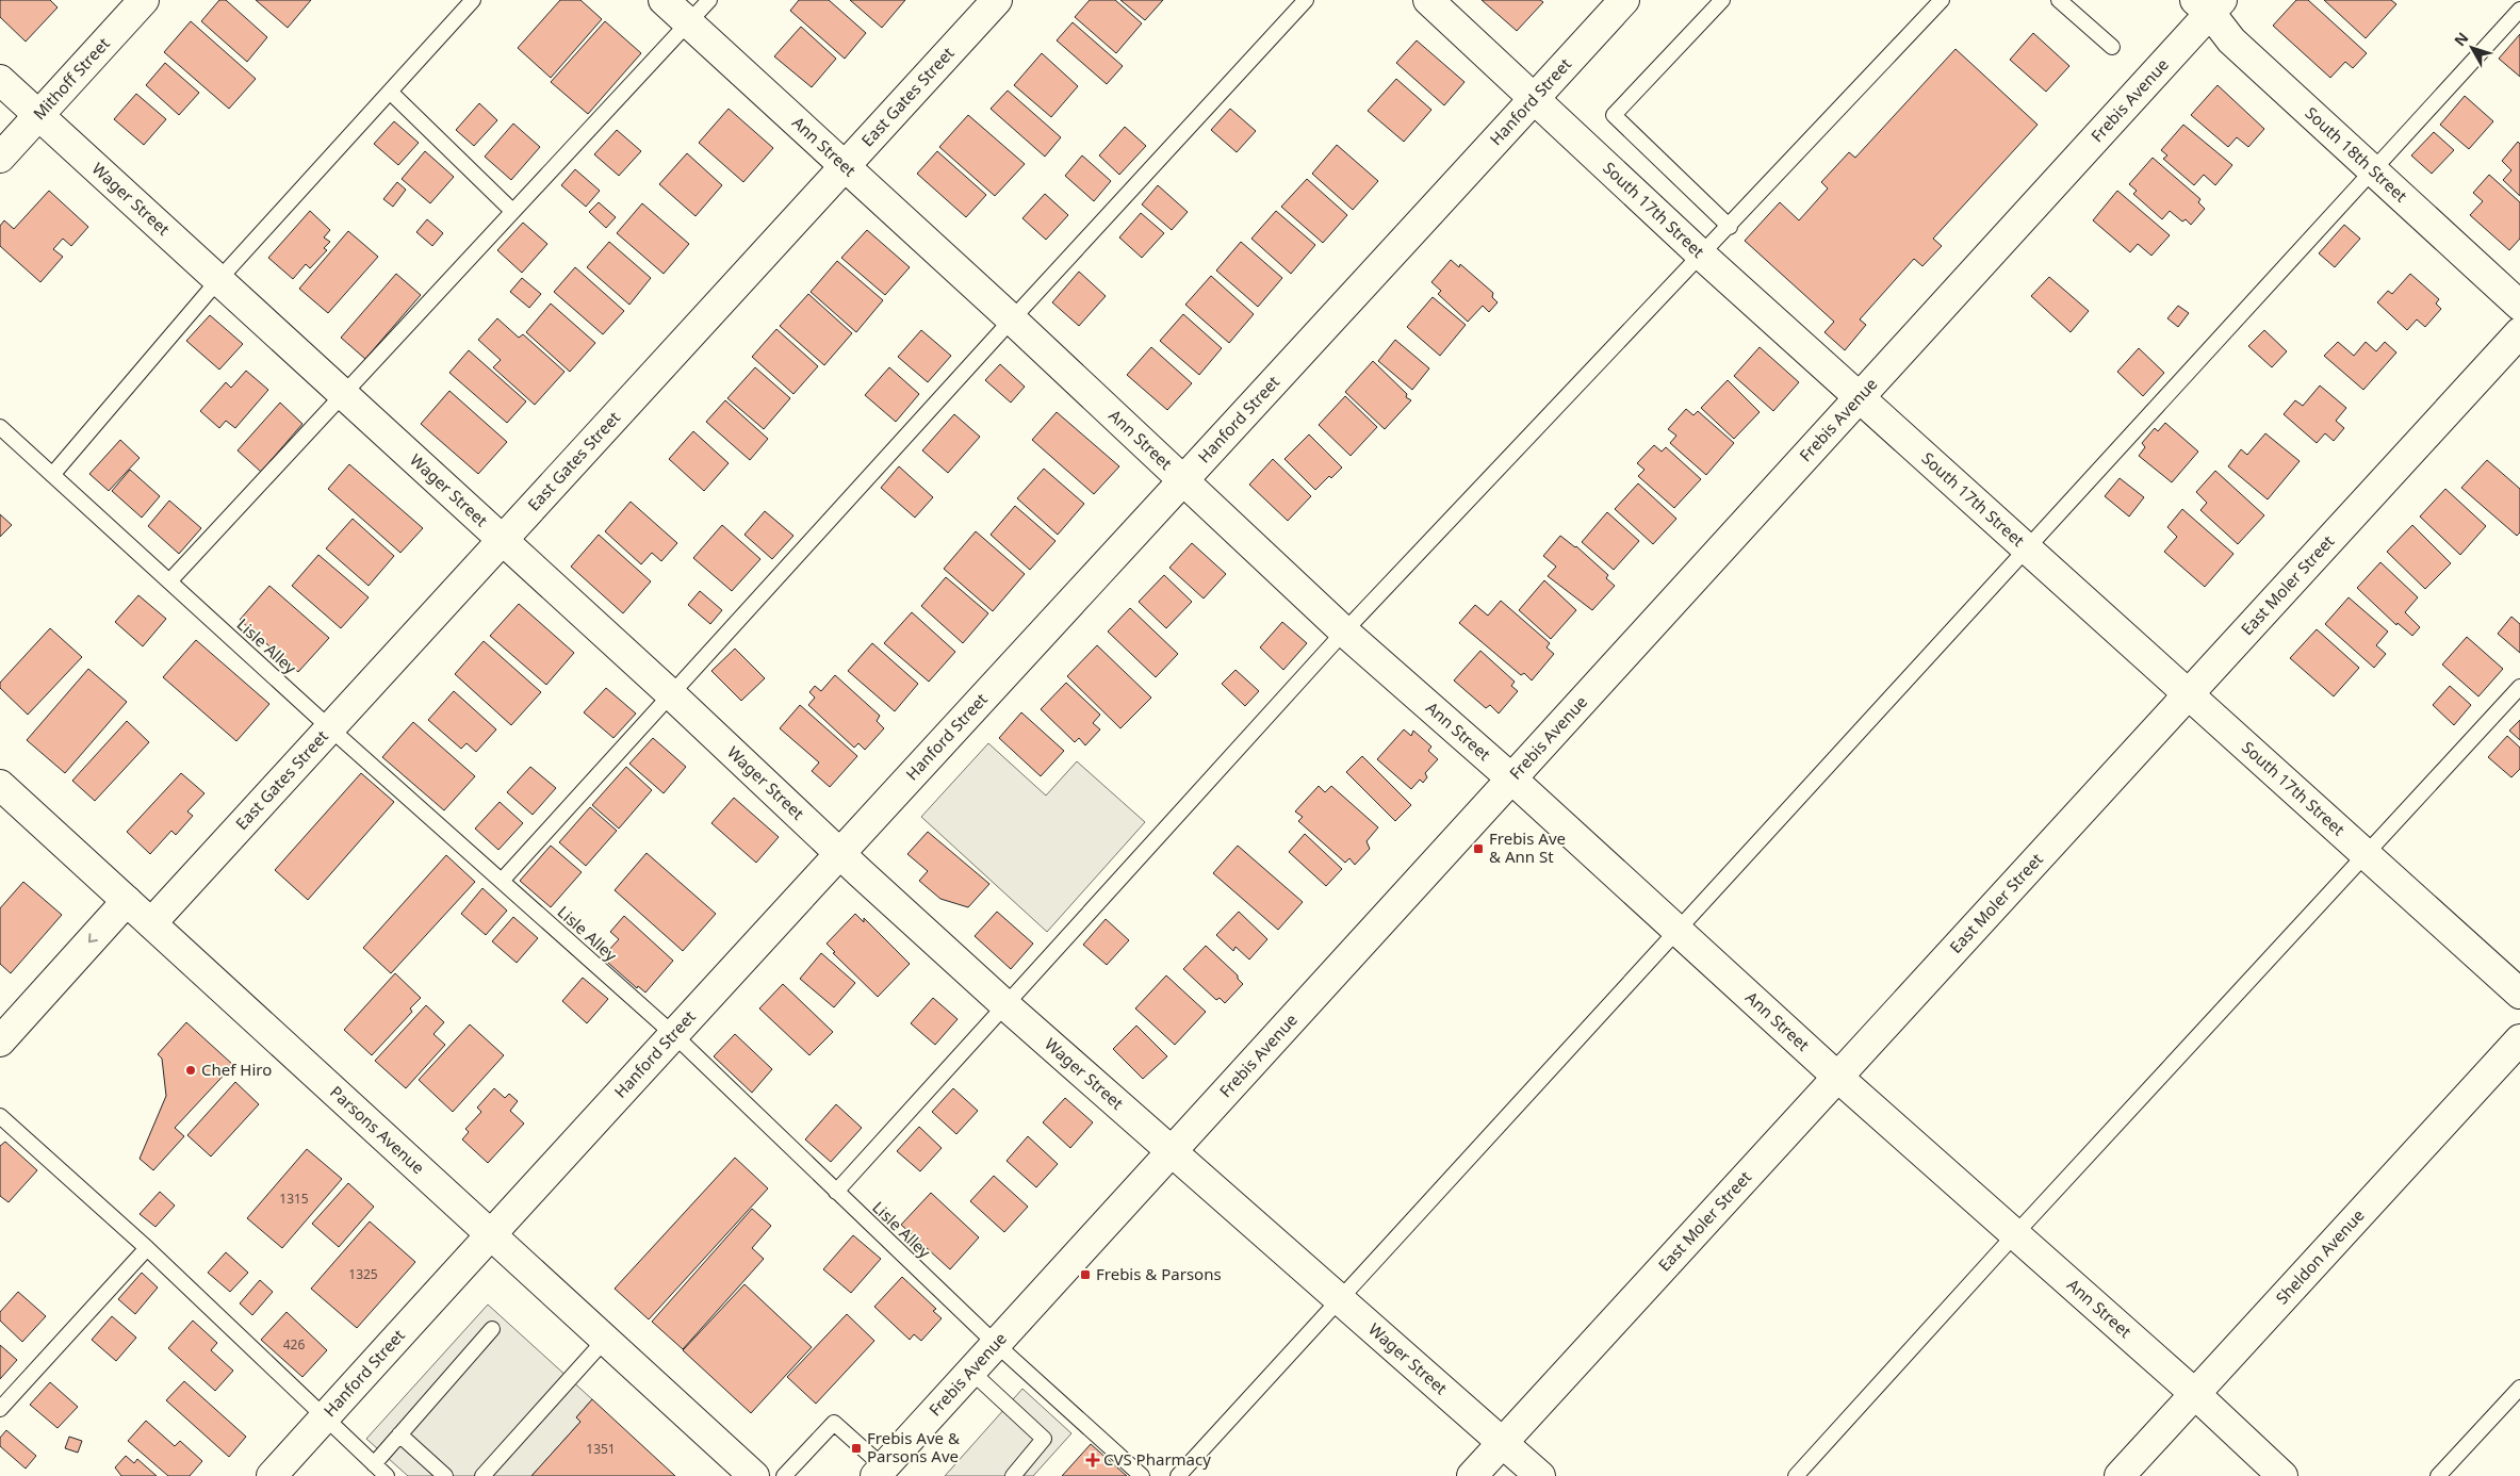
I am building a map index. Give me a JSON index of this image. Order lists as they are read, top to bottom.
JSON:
{
  "streets": {
    "street": [
      "Mithoff Street",
      "East Gates Street",
      "Frebis Avenue",
      "Hanford Street",
      "Ann Street",
      "South 18th Street",
      "Wager Street",
      "South 17th Street",
      "East Moler Street",
      "Parsons Avenue",
      "Sheldon Avenue"
    ],
    "lane": ["Lisle Alley"]
  },
  "crossings": [
    ["Mithoff Street", "Wager Street"],
    ["East Gates Street", "Ann Street"],
    ["East Gates Street", "Wager Street"],
    ["East Gates Street", "Lisle Alley"],
    ["East Gates Street", "Parsons Avenue"],
    ["Frebis Avenue", "Ann Street"],
    ["Frebis Avenue", "South 18th Street"],
    ["Frebis Avenue", "Wager Street"],
    ["Frebis Avenue", "South 17th Street"],
    ["Frebis Avenue", "Lisle Alley"],
    ["Hanford Street", "Ann Street"],
    ["Hanford Street", "Wager Street"],
    ["Hanford Street", "South 17th Street"],
    ["Hanford Street", "Lisle Alley"],
    ["Hanford Street", "Parsons Avenue"],
    ["Ann Street", "East Moler Street"],
    ["Ann Street", "Sheldon Avenue"],
    ["Wager Street", "East Moler Street"],
    ["South 17th Street", "East Moler Street"]
  ],
  "places": {
    "transit": ["Frebis Ave & Ann St", "Frebis & Parsons", "Frebis Ave & Parsons Ave"],
    "other": ["Chef Hiro"],
    "health": ["CVS Pharmacy"]
  },
  "house_numbers": [
    "1315",
    "1325",
    "426",
    "1351"
  ],
  "north": "top left"
}
